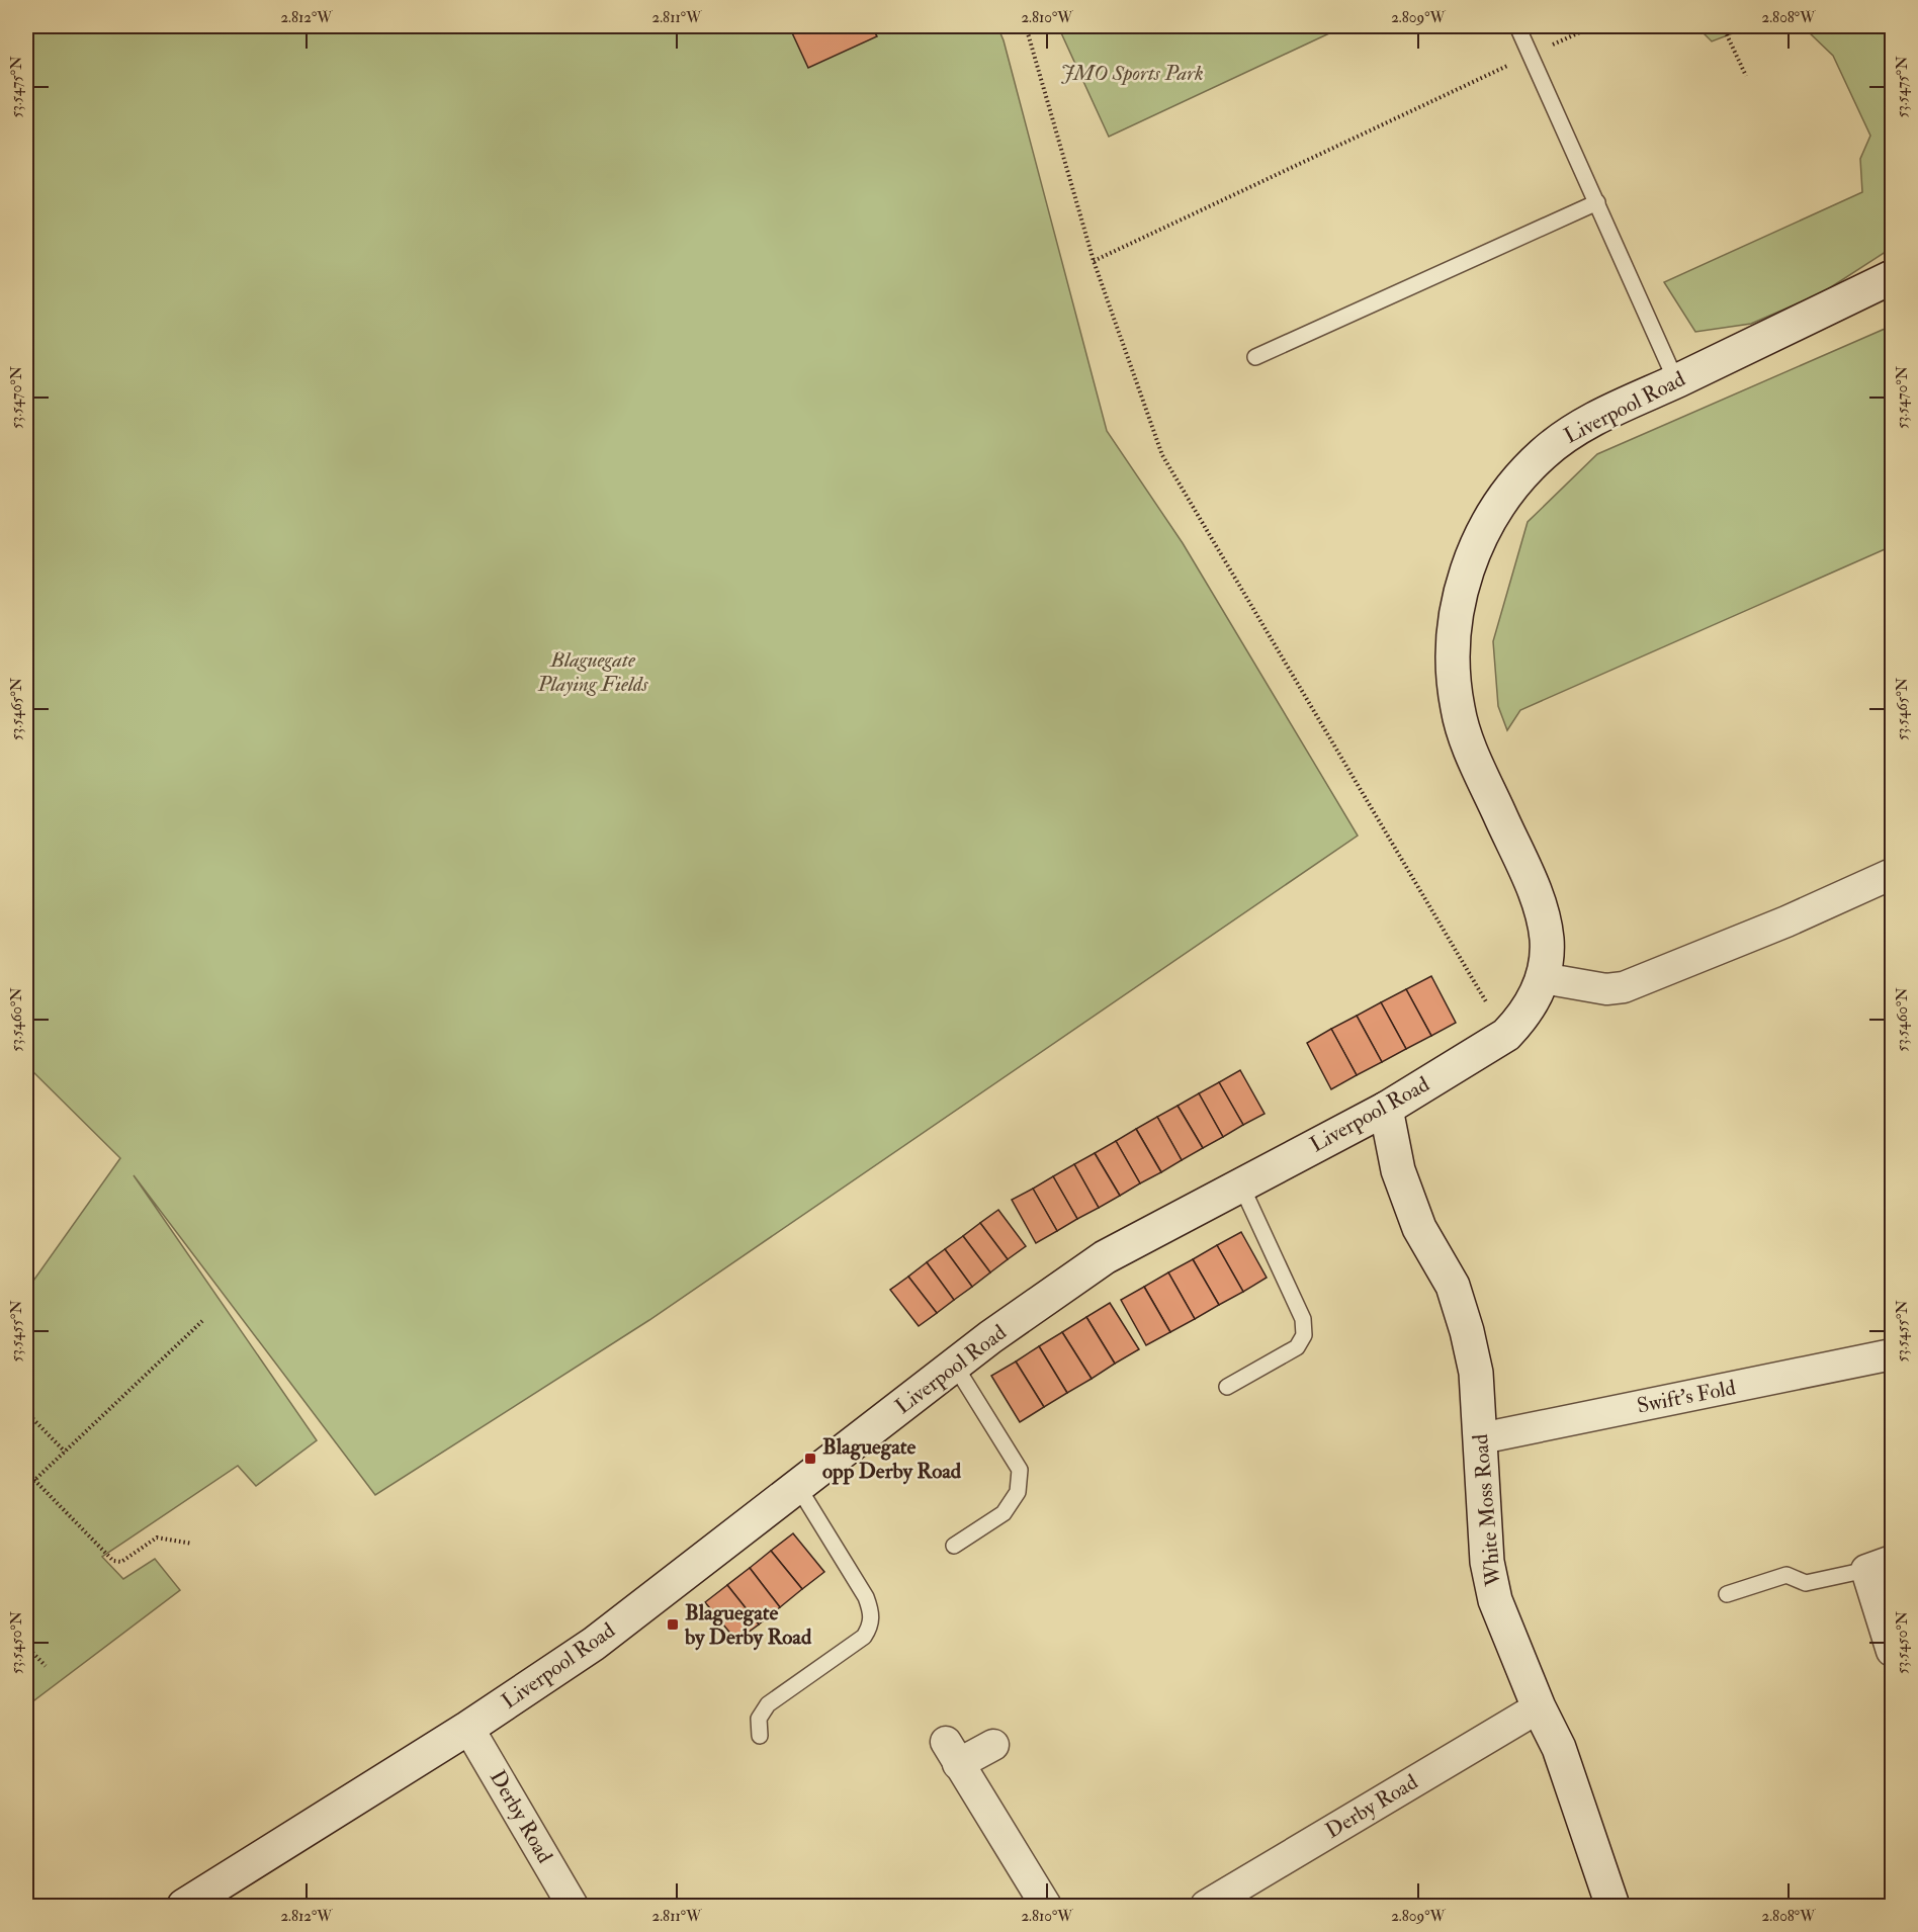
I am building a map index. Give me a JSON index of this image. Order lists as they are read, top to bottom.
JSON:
{
  "streets": {
    "main road": ["Liverpool Road", "White Moss Road"],
    "street": ["Swift's Fold", "Derby Road"]
  },
  "crossings": [
    ["Liverpool Road", "White Moss Road"],
    ["Liverpool Road", "Derby Road"],
    ["Swift's Fold", "White Moss Road"],
    ["White Moss Road", "Derby Road"]
  ],
  "parks": ["JMO Sports Park", "Blaguegate Playing Fields"],
  "places": {
    "transit": ["Blaguegate opp Derby Road", "Blaguegate by Derby Road"]
  },
  "coordinates": [
    "2.812°W",
    "2.811°W",
    "2.810°W",
    "2.809°W",
    "2.808°W",
    "53.5475°N",
    "53.5470°N",
    "53.5465°N",
    "53.5460°N",
    "53.5455°N",
    "53.5450°N"
  ]
}
